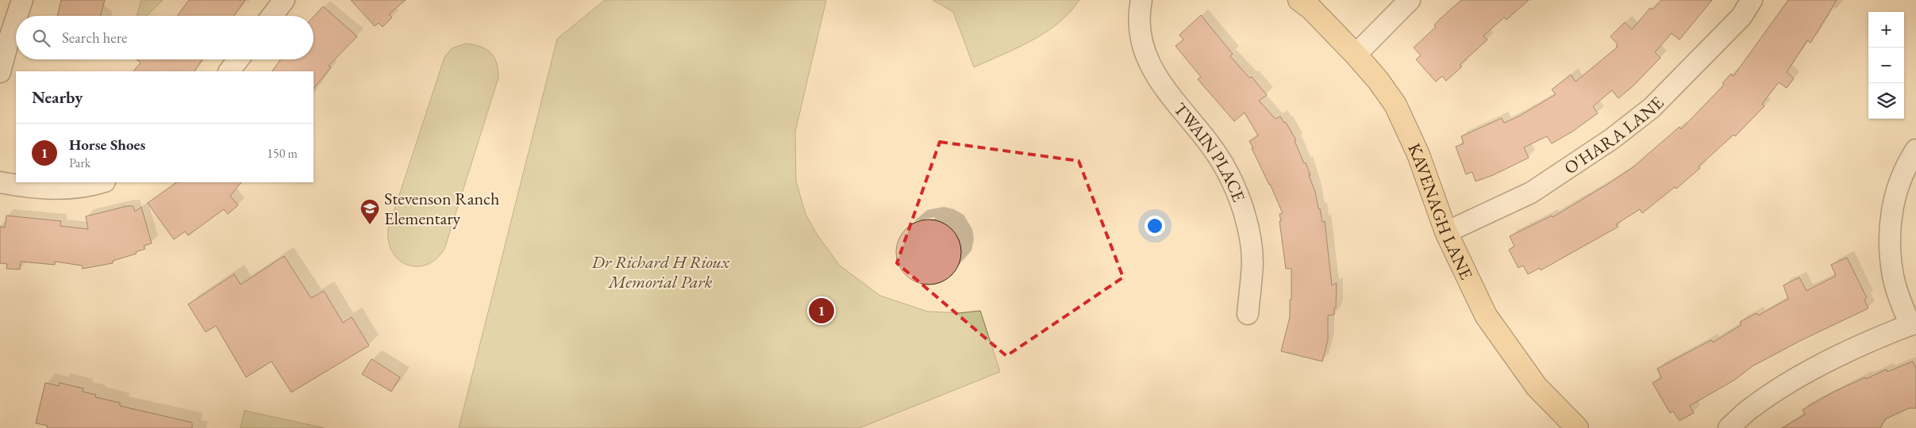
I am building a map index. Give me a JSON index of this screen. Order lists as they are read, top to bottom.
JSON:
{
  "streets": {
    "main road": ["KAVENAGH LANE"],
    "street": ["O'HARA LANE", "TWAIN PLACE"]
  },
  "crossings": [
    ["O'HARA LANE", "KAVENAGH LANE"]
  ],
  "parks": ["Dr Richard H Rioux Memorial Park"],
  "places": {
    "school or university": ["Stevenson Ranch Elementary"]
  },
  "page": {
    "map_buttons": ["+", "−"],
    "search": "Search here",
    "heading": "Nearby",
    "list": [
      {
        "mark": "1",
        "name": "Horse Shoes",
        "note": "Park",
        "value": "150 m"
      }
    ],
    "pins": "1"
  }
}
